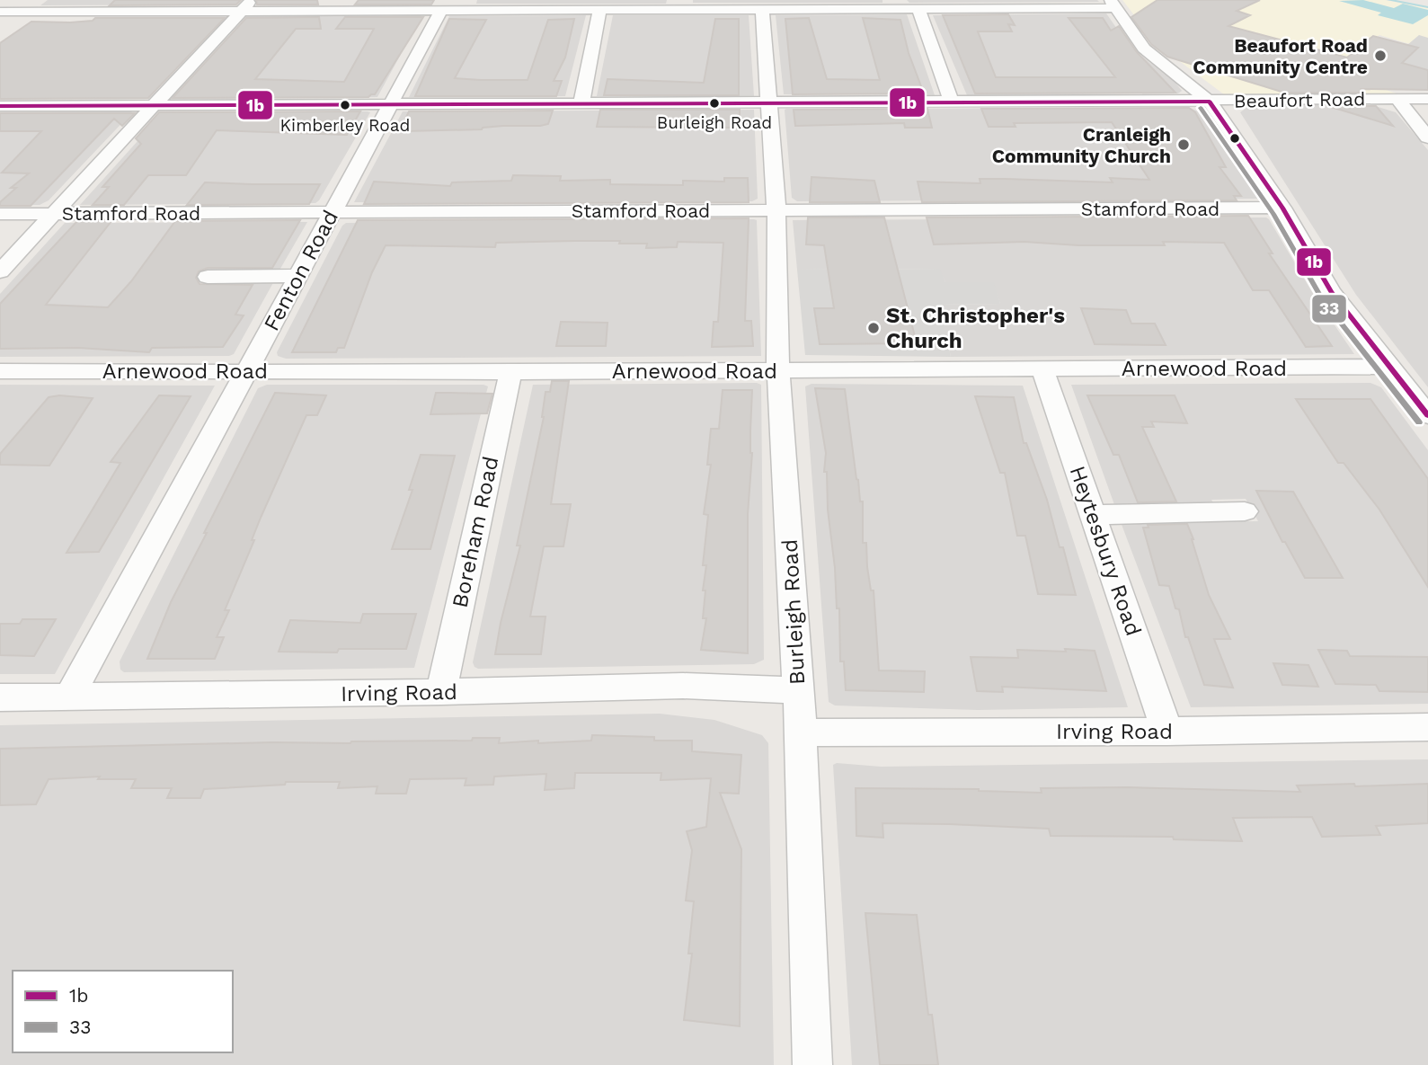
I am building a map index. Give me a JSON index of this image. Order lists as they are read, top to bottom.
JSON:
{
  "streets": {
    "street": [
      "Beaufort Road",
      "Stamford Road",
      "Fenton Road",
      "Arnewood Road",
      "Boreham Road",
      "Heytesbury Road",
      "Burleigh Road",
      "Irving Road"
    ]
  },
  "crossings": [
    ["Beaufort Road", "Fenton Road"],
    ["Beaufort Road", "Burleigh Road"],
    ["Stamford Road", "Fenton Road"],
    ["Stamford Road", "Burleigh Road"],
    ["Fenton Road", "Arnewood Road"],
    ["Fenton Road", "Irving Road"],
    ["Arnewood Road", "Boreham Road"],
    ["Arnewood Road", "Heytesbury Road"],
    ["Arnewood Road", "Burleigh Road"],
    ["Boreham Road", "Irving Road"],
    ["Heytesbury Road", "Irving Road"],
    ["Burleigh Road", "Irving Road"]
  ],
  "places": [
    "Beaufort Road Community Centre",
    "Burleigh Road",
    "Kimberley Road",
    "Cranleigh Community Church",
    "St. Christopher's Church"
  ],
  "lines": ["transit line 1b", "transit line 33"],
  "legend": ["1b", "33"]
}
